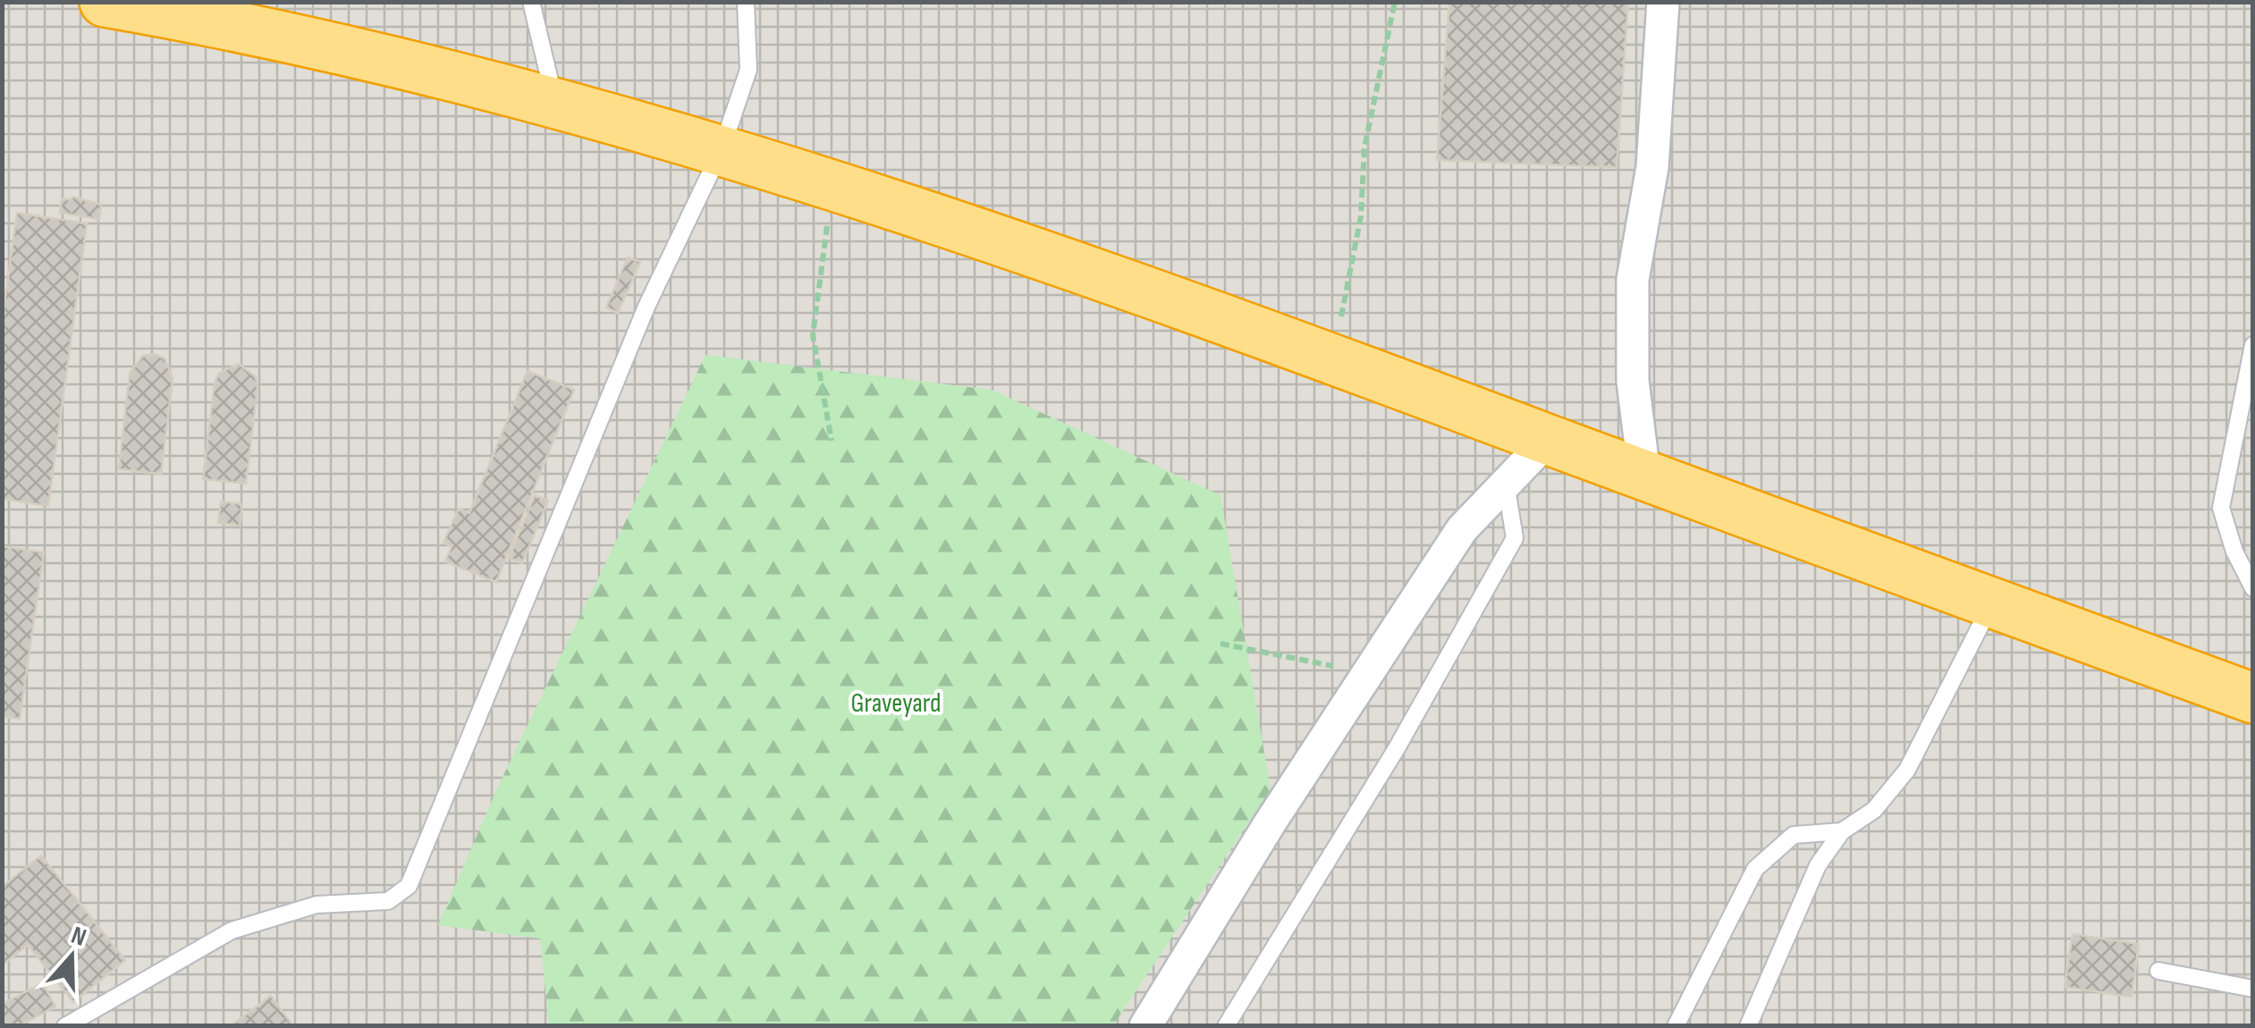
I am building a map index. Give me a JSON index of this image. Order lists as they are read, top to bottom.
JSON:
{
  "parks": ["Graveyard"],
  "north": "top"
}
